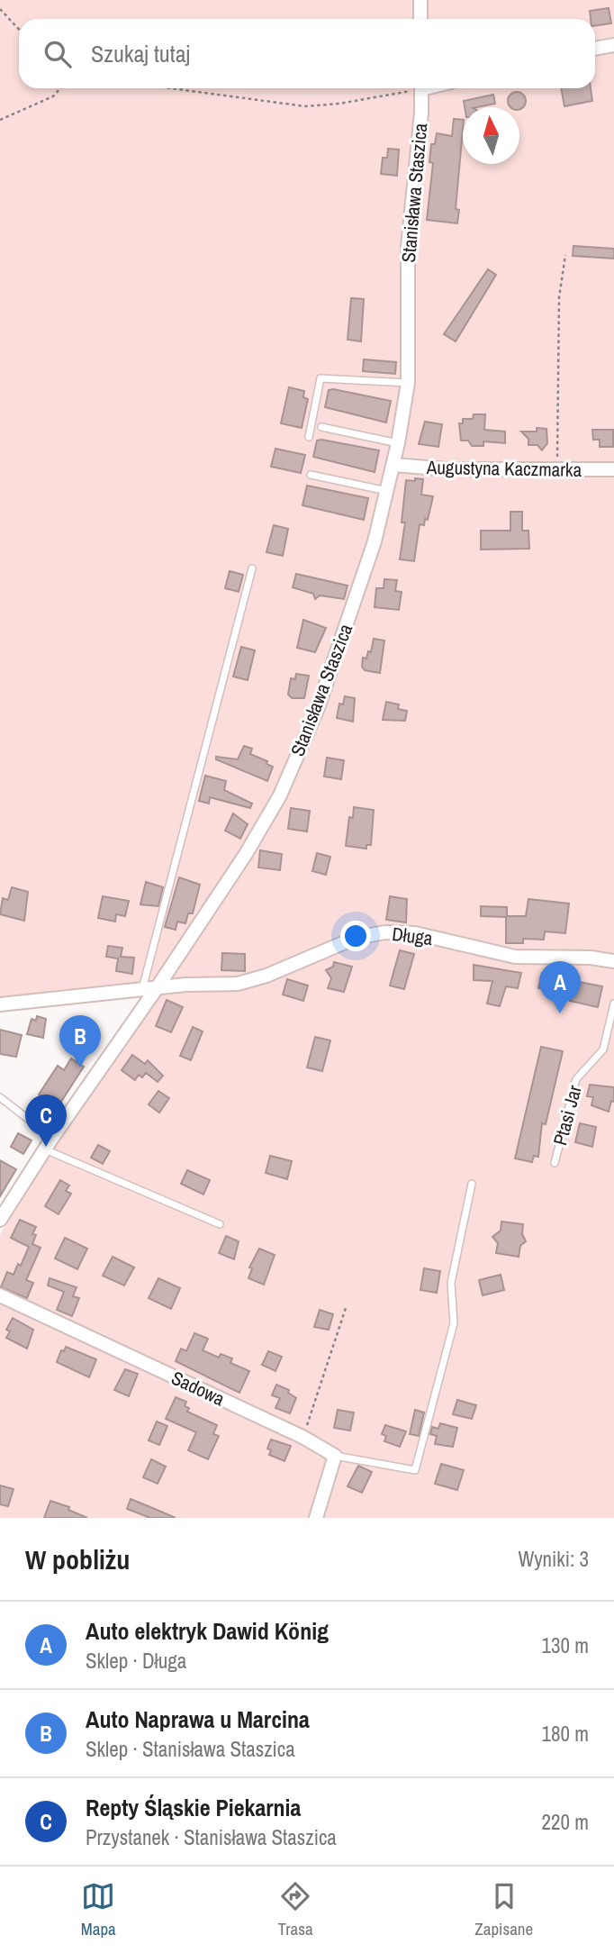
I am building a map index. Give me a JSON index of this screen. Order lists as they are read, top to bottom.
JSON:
{
  "streets": {
    "street": [
      "Stanisława Staszica",
      "Augustyna Kaczmarka",
      "Długa",
      "Sadowa"
    ],
    "lane": ["Ptasi Jar"]
  },
  "crossings": [
    ["Stanisława Staszica", "Augustyna Kaczmarka"],
    ["Stanisława Staszica", "Długa"]
  ],
  "north": "top",
  "page": {
    "search": "Szukaj tutaj",
    "pins": ["A", "B", "C"],
    "heading": ["W pobliżu", "Wyniki: 3"],
    "list": [
      {
        "mark": "A",
        "name": "Auto elektryk Dawid König",
        "note": "Sklep · Długa",
        "value": "130 m"
      },
      {
        "mark": "B",
        "name": "Auto Naprawa u Marcina",
        "note": "Sklep · Stanisława Staszica",
        "value": "180 m"
      },
      {
        "mark": "C",
        "name": "Repty Śląskie Piekarnia",
        "note": "Przystanek · Stanisława Staszica",
        "value": "220 m"
      }
    ],
    "nav": ["Mapa", "Trasa", "Zapisane"]
  }
}
